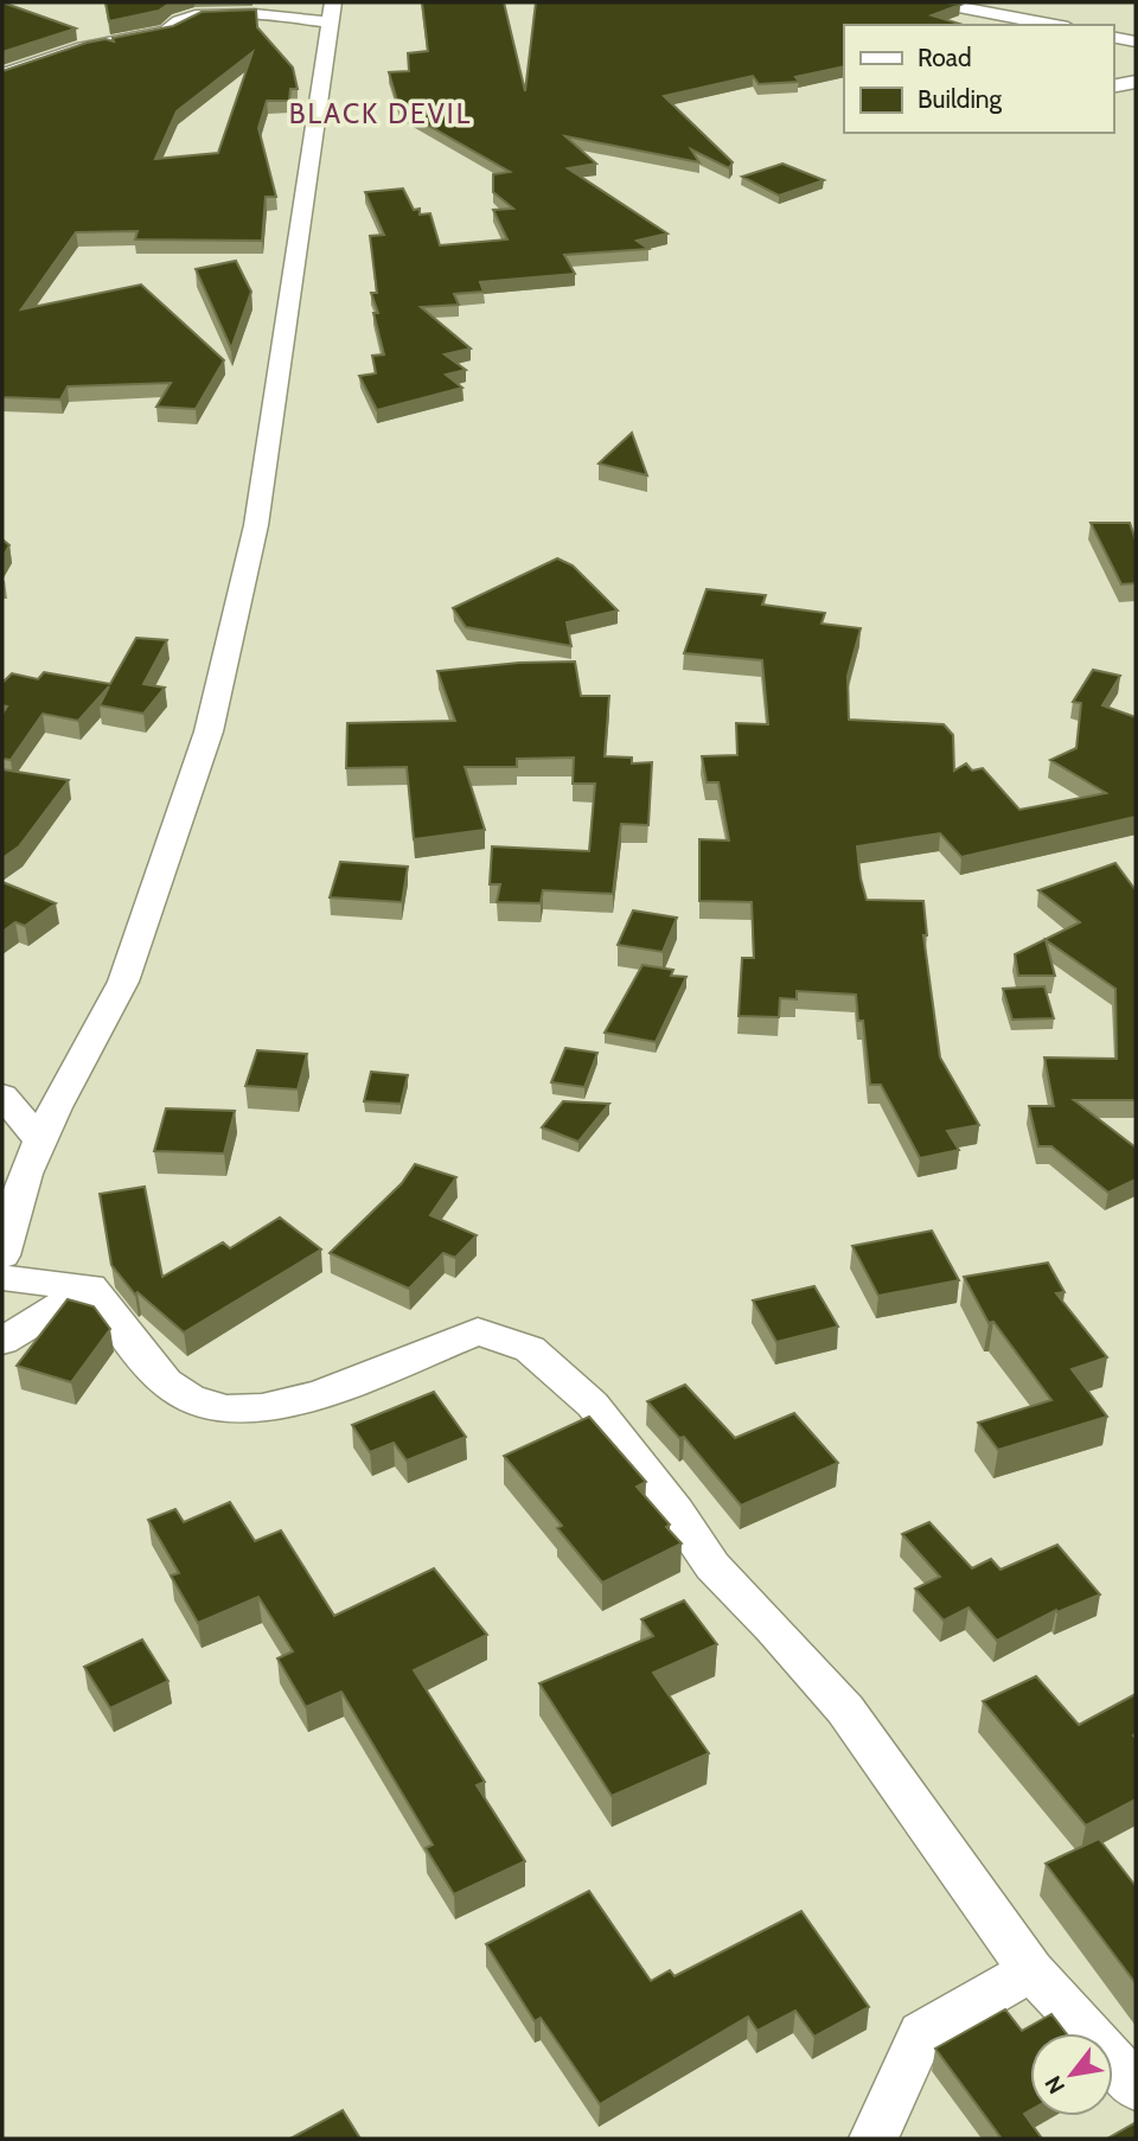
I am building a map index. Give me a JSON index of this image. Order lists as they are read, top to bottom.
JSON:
{
  "districts": ["BLACK DEVIL"],
  "legend": ["Road", "Building"],
  "north": "bottom left"
}
